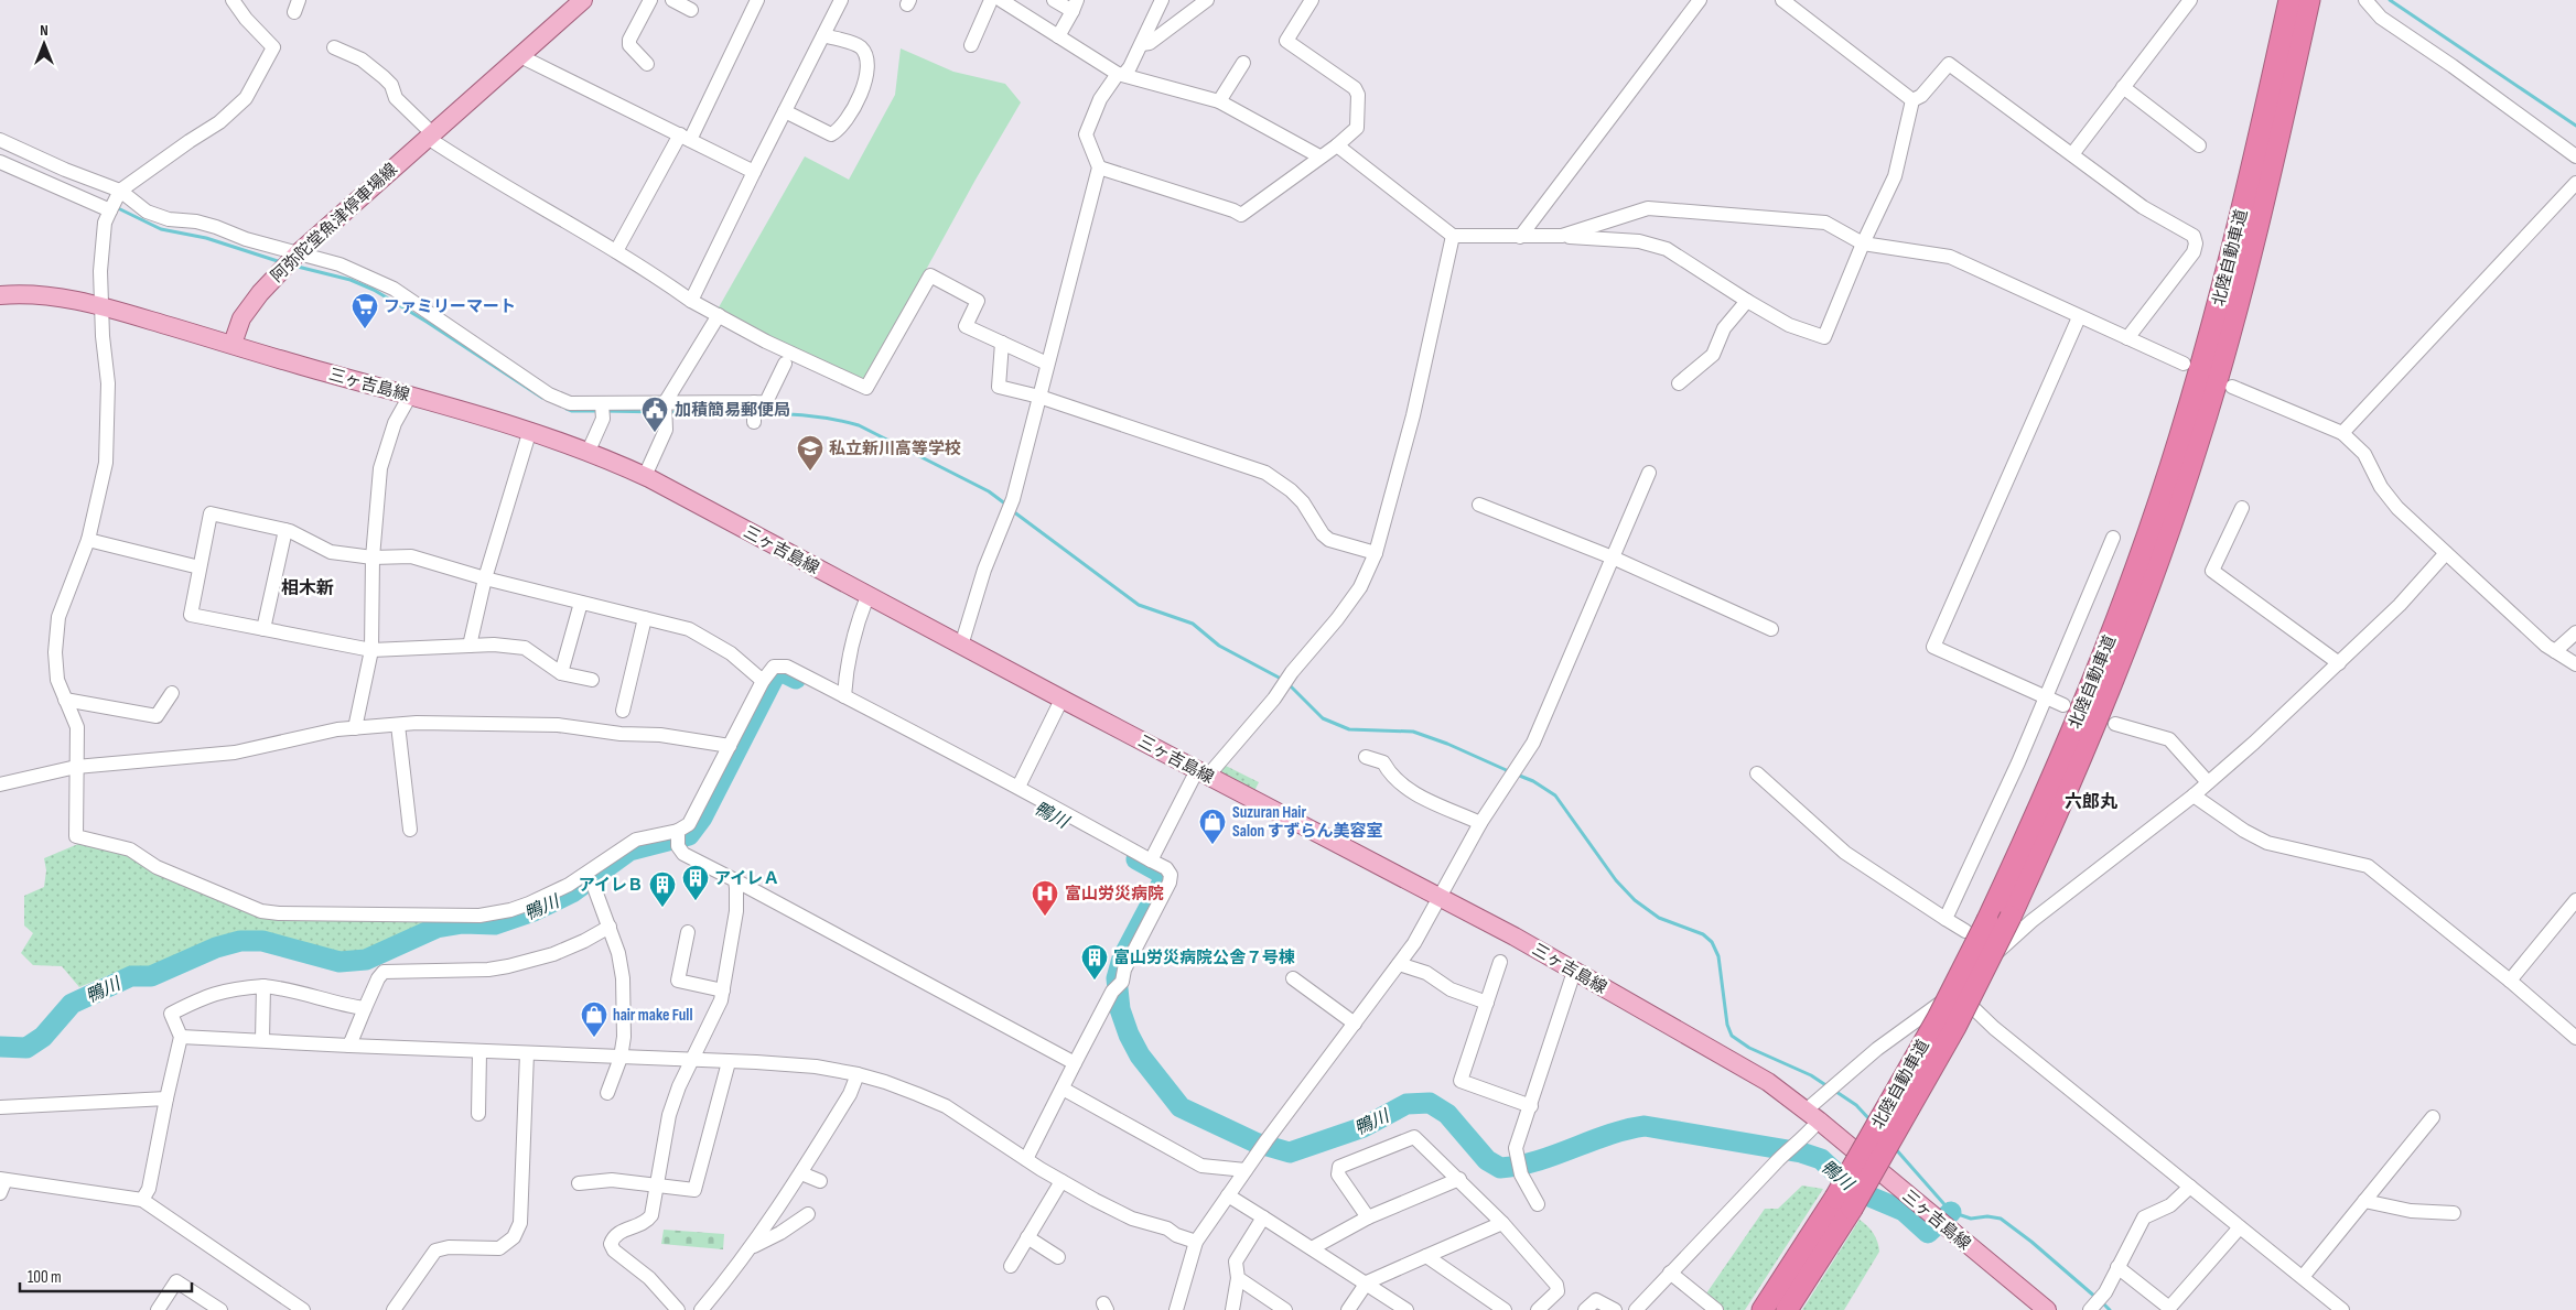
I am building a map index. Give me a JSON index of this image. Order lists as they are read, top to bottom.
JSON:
{
  "streets": {
    "highway": ["北陸自動車道"],
    "main road": ["阿弥陀堂魚津停車場線", "三ヶ吉島線"]
  },
  "crossings": [
    ["阿弥陀堂魚津停車場線", "三ヶ吉島線"]
  ],
  "districts": ["相木新", "六郎丸"],
  "water": ["鴨川"],
  "places": {
    "supermarket": ["ファミリーマート"],
    "public building": ["加積簡易郵便局"],
    "school or university": ["私立新川高等学校"],
    "shop": ["Suzuran Hair Salon すずらん美容室", "hair make Full"],
    "building": ["アイレＡ", "アイレＢ", "富山労災病院公舎７号棟"],
    "hospital": ["富山労災病院"]
  },
  "scale_bar": "100 m",
  "north": "top"
}
